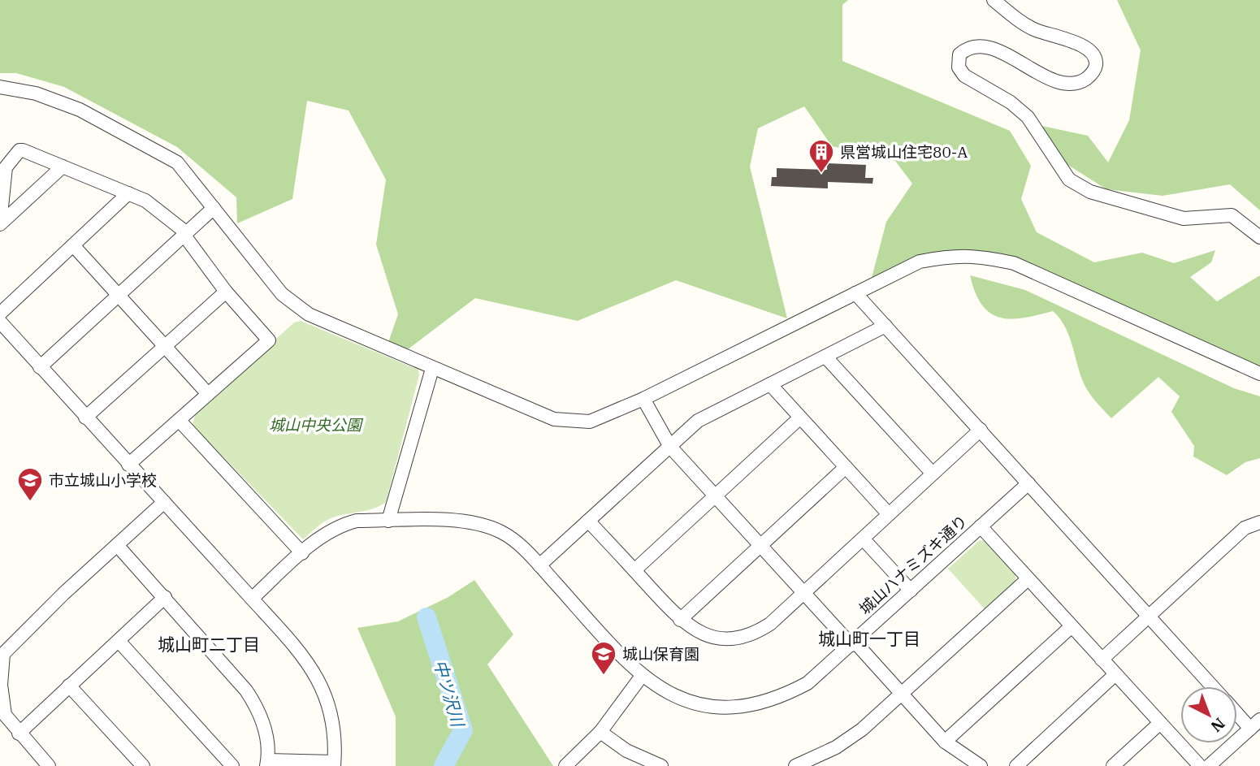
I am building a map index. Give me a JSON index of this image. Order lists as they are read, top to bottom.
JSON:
{
  "streets": {
    "street": ["城山ハナミズキ通り"]
  },
  "districts": ["城山町一丁目", "城山町二丁目"],
  "water": ["中ツ沢川"],
  "parks": ["城山中央公園"],
  "places": {
    "building": ["県営城山住宅80-A"],
    "school or university": ["市立城山小学校", "城山保育園"]
  },
  "north": "bottom right"
}
